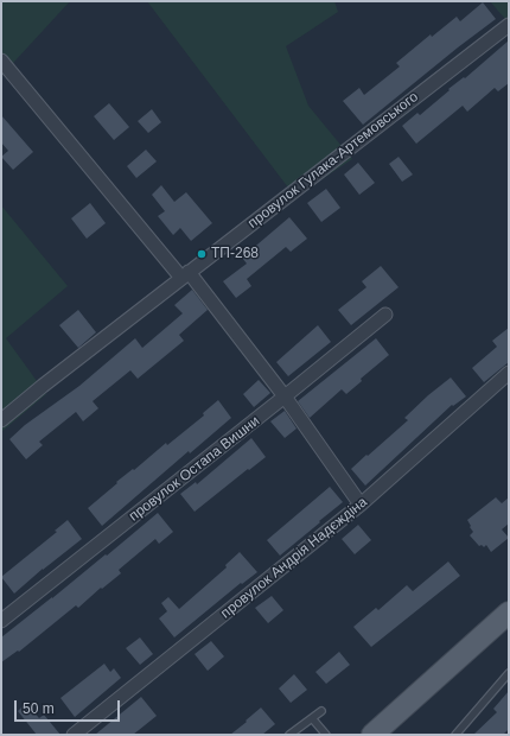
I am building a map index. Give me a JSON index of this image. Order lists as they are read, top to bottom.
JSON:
{
  "streets": {
    "street": ["провулок Гулака-Артемовського", "провулок Остапа Вишни", "провулок Андрія Надєждіна"]
  },
  "places": ["ТП-268"],
  "scale_bar": "50 m"
}
